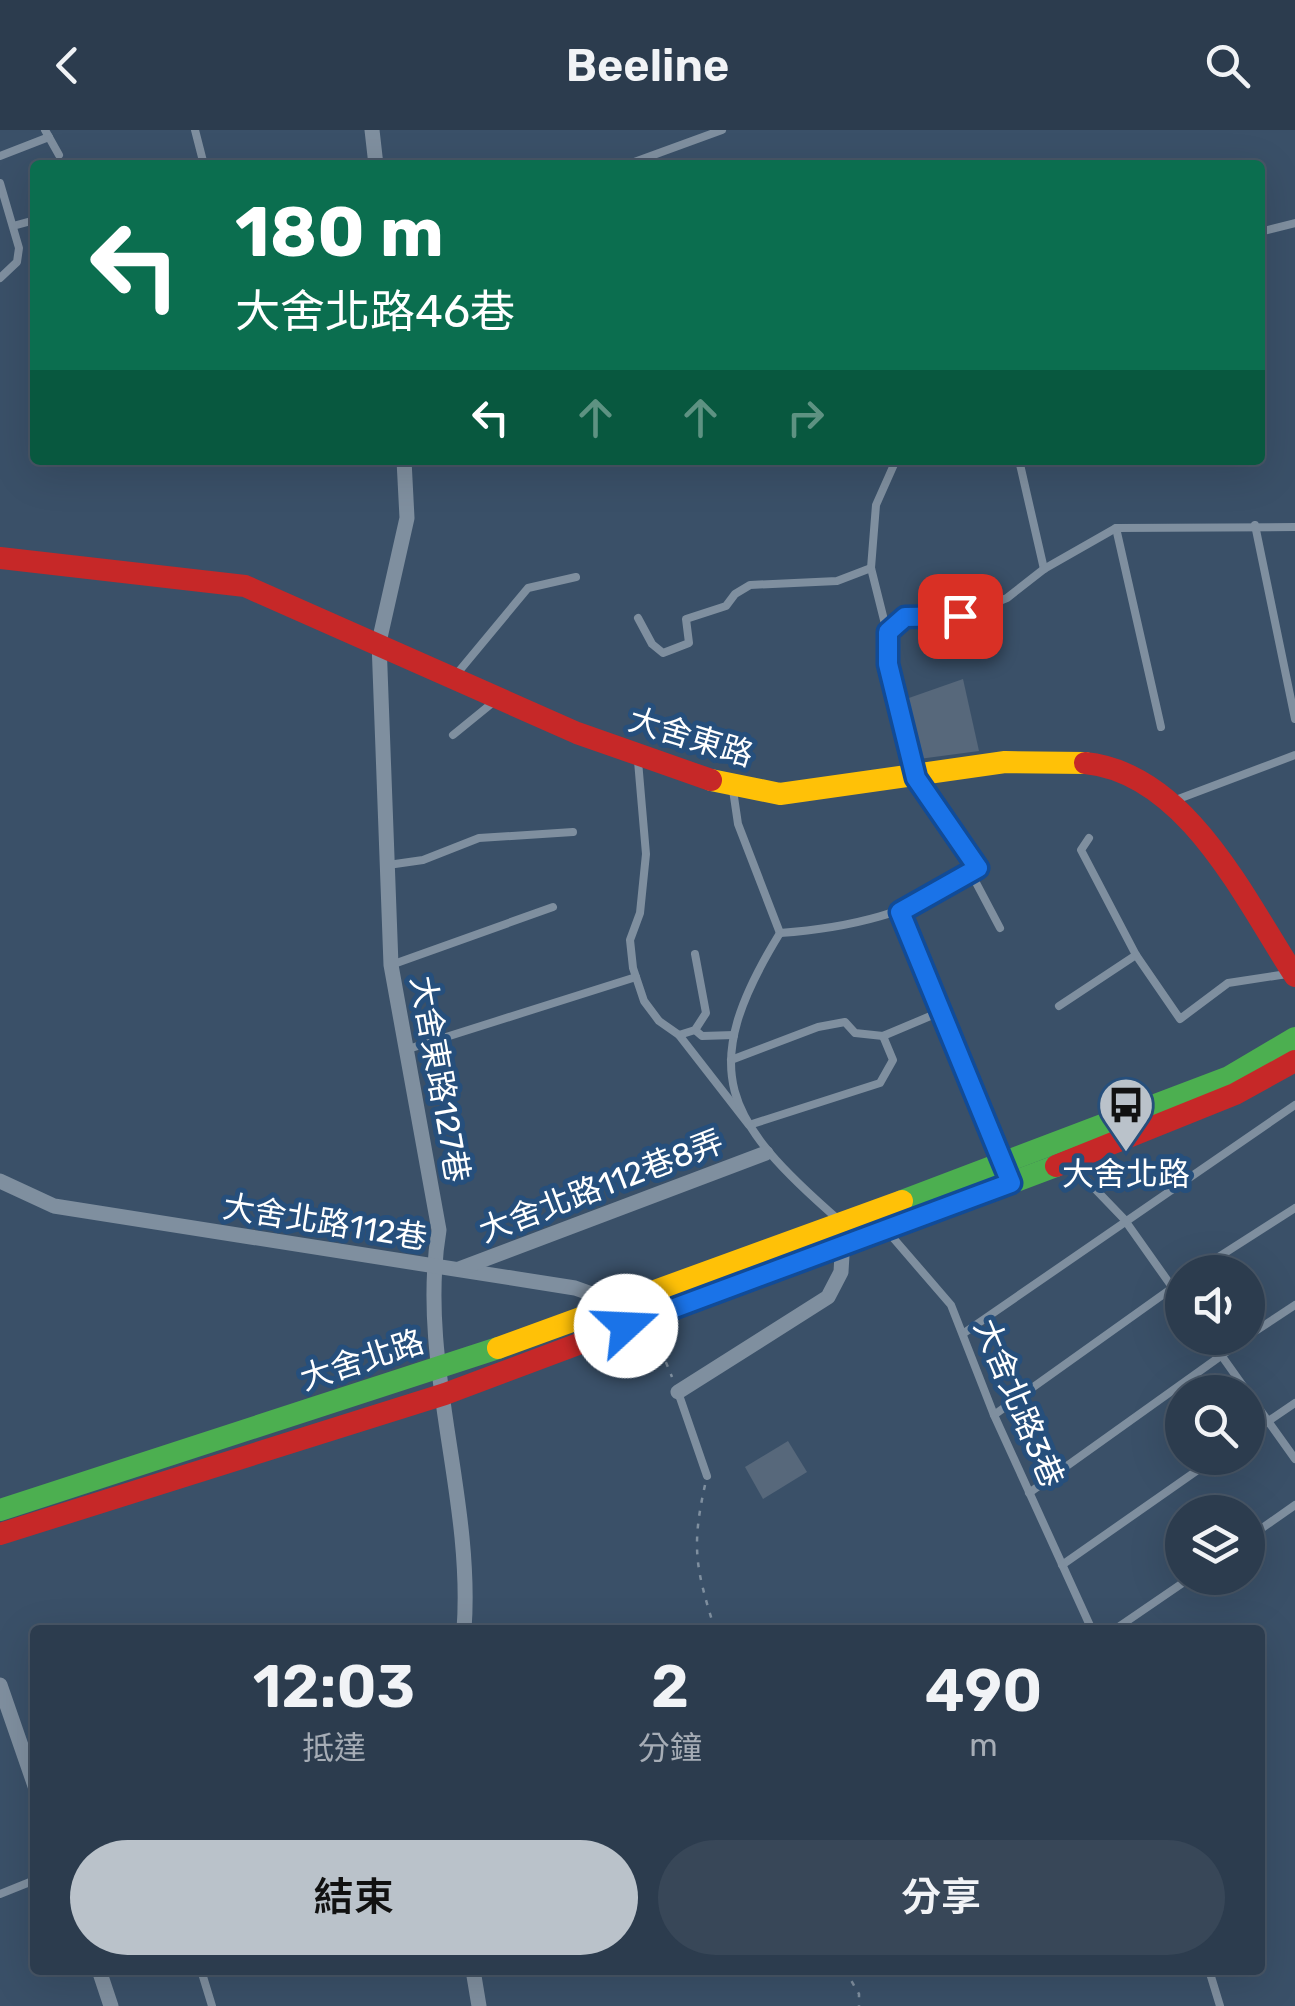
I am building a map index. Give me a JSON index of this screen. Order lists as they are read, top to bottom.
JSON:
{
  "streets": {
    "main road": ["大舍東路", "大舍北路"],
    "street": ["大舍東路127巷", "大舍北路112巷8弄", "大舍北路112巷"],
    "lane": ["大舍北路3巷"]
  },
  "crossings": [
    ["大舍東路", "大舍東路127巷"],
    ["大舍東路127巷", "大舍北路112巷"],
    ["大舍東路127巷", "大舍北路"],
    ["大舍北路112巷8弄", "大舍北路112巷"],
    ["大舍北路112巷", "大舍北路"],
    ["大舍北路", "大舍北路3巷"]
  ],
  "places": {
    "bus stop": ["大舍北路"]
  },
  "page": {
    "header": "Beeline",
    "turn": ["180 m", "大舍北路46巷"],
    "eta": [
      "12:03",
      "抵達",
      "2",
      "分鐘",
      "490",
      "m"
    ],
    "buttons": ["結束", "分享"]
  }
}
